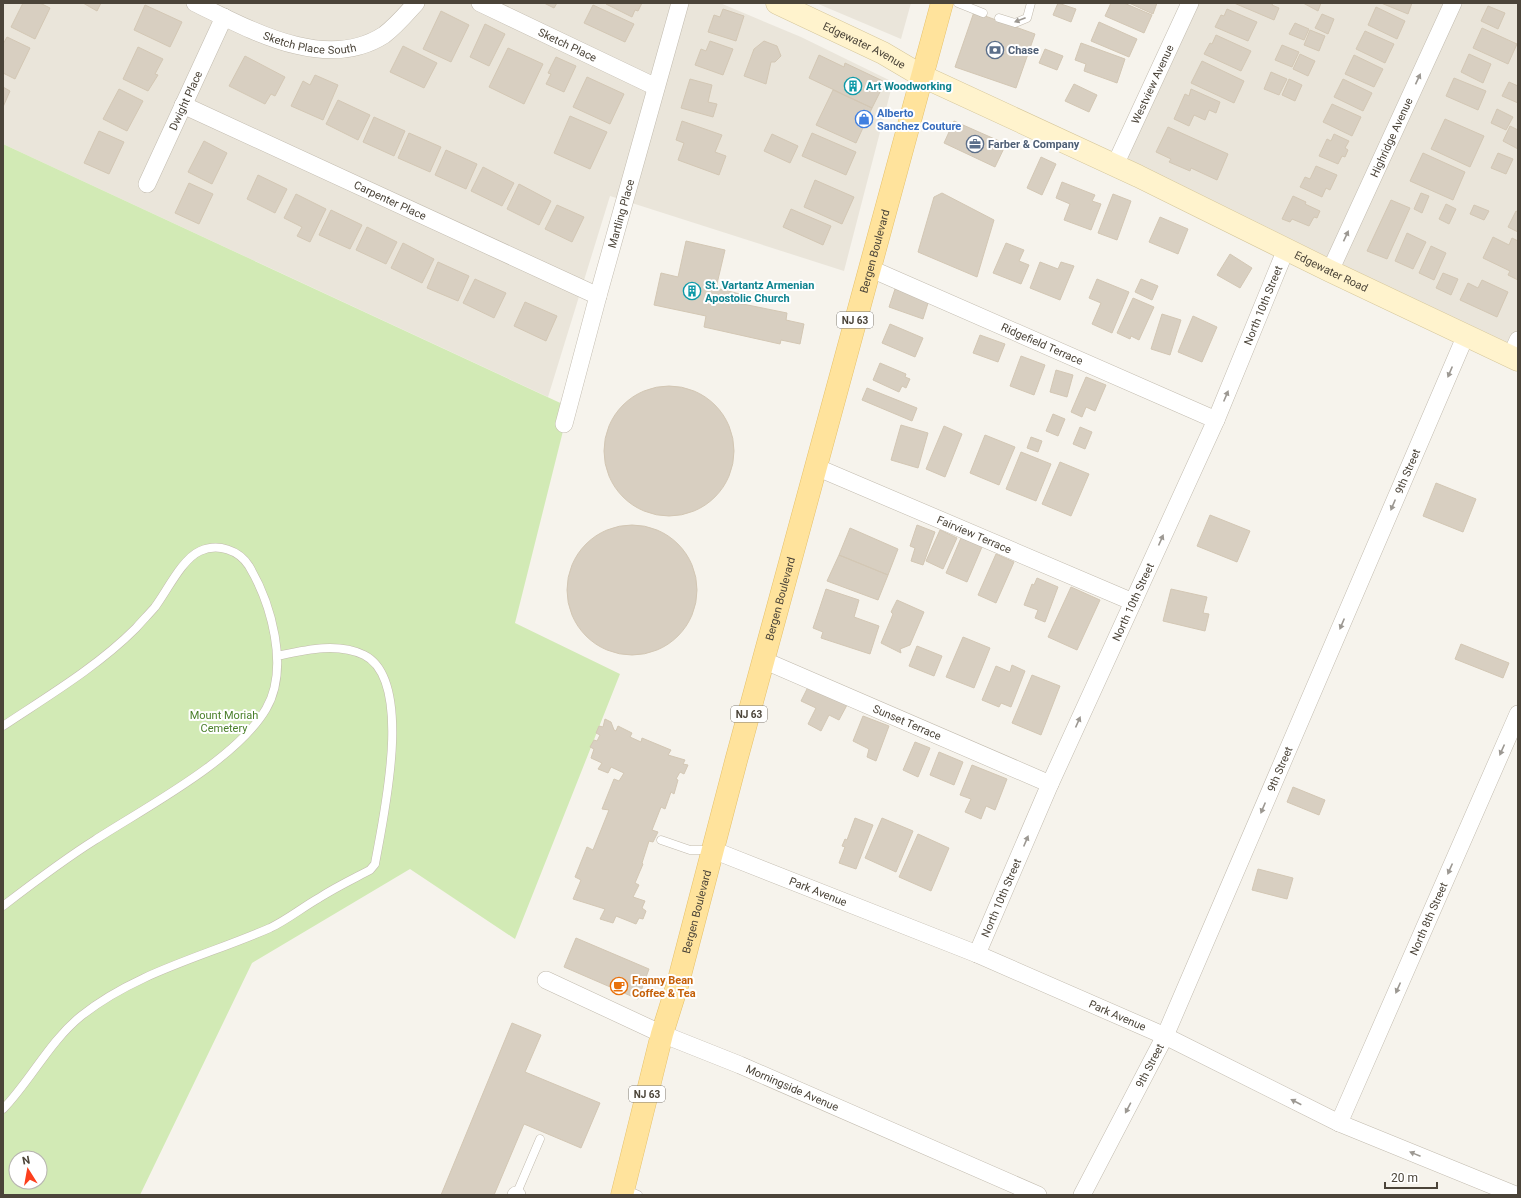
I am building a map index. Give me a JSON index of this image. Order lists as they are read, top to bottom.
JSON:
{
  "streets": {
    "main road": ["Bergen Boulevard", "NJ 63"],
    "street": [
      "Sketch Place South",
      "Sketch Place",
      "Edgewater Avenue",
      "Westview Avenue",
      "Dwight Place",
      "Highridge Avenue",
      "Carpenter Place",
      "Martling Place",
      "Edgewater Road",
      "North 10th Street",
      "Ridgefield Terrace",
      "9th Street",
      "Fairview Terrace",
      "Sunset Terrace",
      "Park Avenue",
      "North 8th Street",
      "Morningside Avenue"
    ]
  },
  "crossings": [
    ["Sketch Place South", "Dwight Place"],
    ["Sketch Place", "Martling Place"],
    ["Edgewater Avenue", "Westview Avenue"],
    ["Edgewater Avenue", "Bergen Boulevard"],
    ["Edgewater Avenue", "Edgewater Road"],
    ["Dwight Place", "Carpenter Place"],
    ["Highridge Avenue", "Edgewater Road"],
    ["Carpenter Place", "Martling Place"],
    ["Bergen Boulevard", "Ridgefield Terrace"],
    ["Bergen Boulevard", "Fairview Terrace"],
    ["Bergen Boulevard", "Sunset Terrace"],
    ["Bergen Boulevard", "Park Avenue"],
    ["Bergen Boulevard", "Morningside Avenue"],
    ["Edgewater Road", "North 10th Street"],
    ["Edgewater Road", "9th Street"],
    ["North 10th Street", "Ridgefield Terrace"],
    ["North 10th Street", "Fairview Terrace"],
    ["North 10th Street", "Sunset Terrace"],
    ["North 10th Street", "Park Avenue"],
    ["9th Street", "Park Avenue"],
    ["Park Avenue", "North 8th Street"]
  ],
  "one_way": [
    "Highridge Avenue",
    "North 10th Street",
    "9th Street",
    "Park Avenue",
    "North 8th Street"
  ],
  "parks": ["Mount Moriah Cemetery"],
  "places": {
    "bank": ["Chase"],
    "building": ["Art Woodworking", "St. Vartantz Armenian Apostolic Church"],
    "shop": ["Alberto Sanchez Couture"],
    "office": ["Farber & Company"],
    "cafe": ["Franny Bean Coffee & Tea"]
  },
  "scale_bar": "20 m",
  "north": "top"
}
